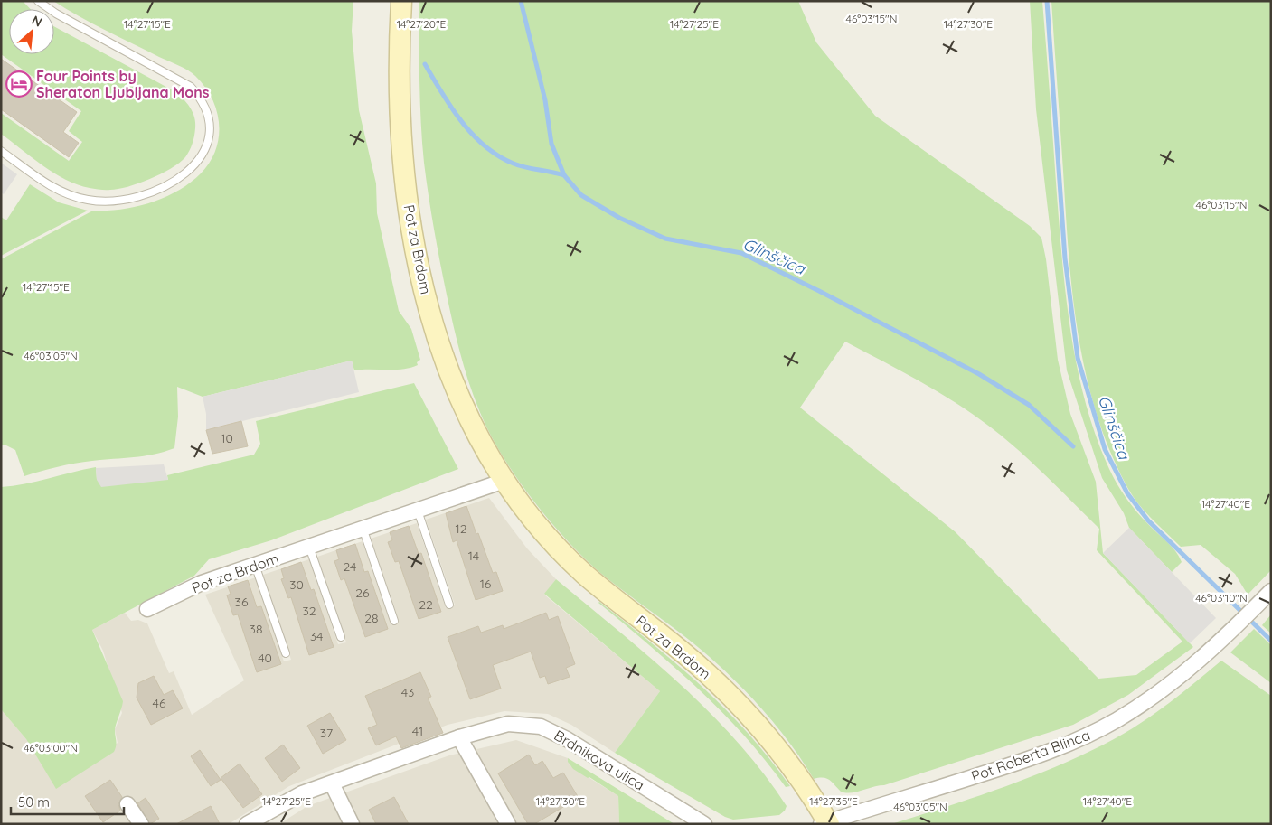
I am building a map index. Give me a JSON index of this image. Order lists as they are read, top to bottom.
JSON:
{
  "streets": {
    "main road": ["Pot za Brdom"],
    "street": ["Pot Roberta Blinca", "Brdnikova ulica"]
  },
  "crossings": [
    ["Pot za Brdom", "Pot Roberta Blinca"]
  ],
  "water": ["Glinščica"],
  "places": {
    "hotel": ["Four Points by Sheraton Ljubljana Mons"]
  },
  "house_numbers": [
    "10",
    "12",
    "14",
    "24",
    "16",
    "30",
    "26",
    "36",
    "22",
    "32",
    "28",
    "38",
    "34",
    "40",
    "43",
    "46",
    "41",
    "37"
  ],
  "scale_bar": "50 m",
  "north": "top right",
  "coordinates": [
    "46°03'15\"N",
    "14°27'15\"E",
    "14°27'20\"E",
    "14°27'25\"E",
    "14°27'30\"E",
    "46°03'05\"N",
    "14°27'40\"E",
    "46°03'10\"N",
    "46°03'00\"N",
    "14°27'35\"E"
  ]
}
